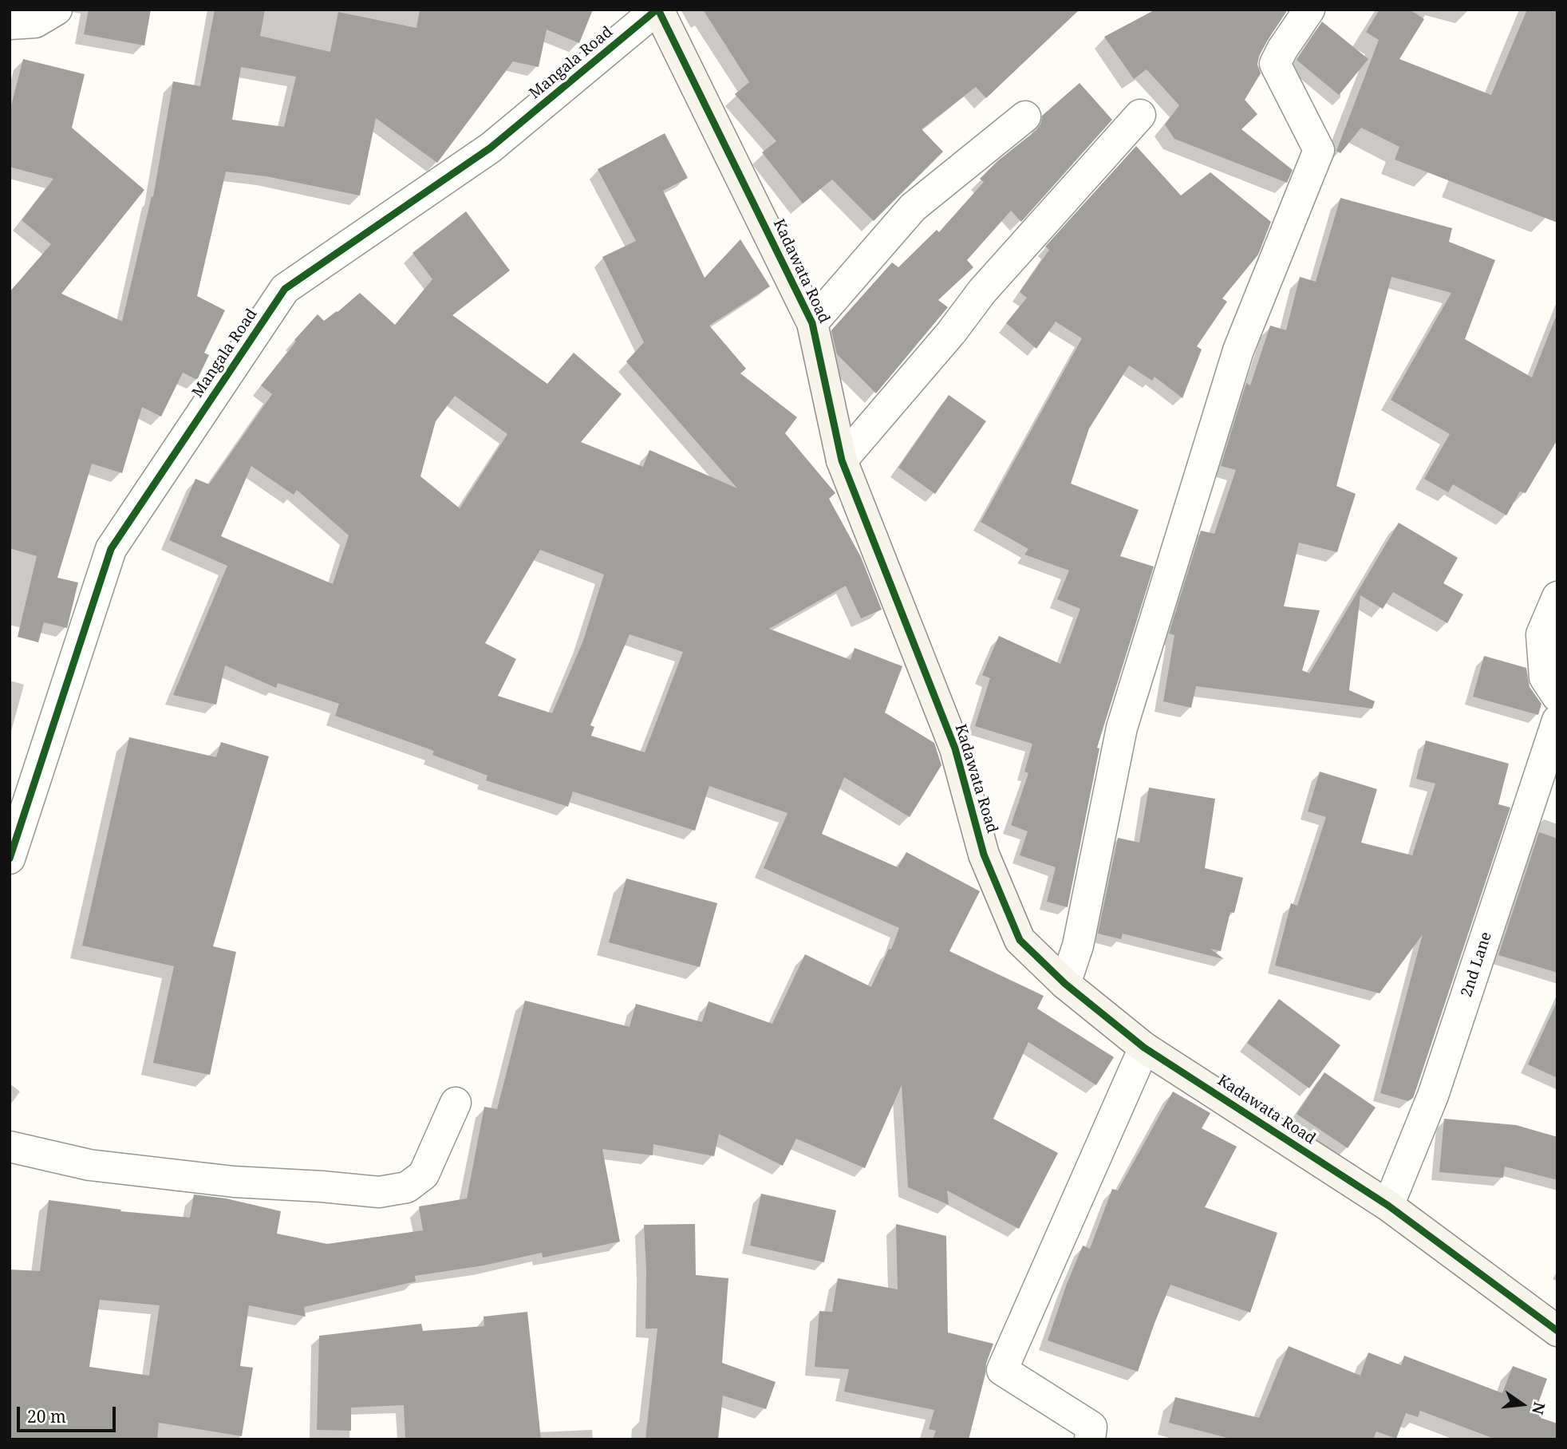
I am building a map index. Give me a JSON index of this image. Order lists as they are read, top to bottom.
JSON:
{
  "streets": {
    "street": ["Mangala Road", "Kadawata Road", "2nd Lane"]
  },
  "crossings": [
    ["Mangala Road", "Kadawata Road"],
    ["Kadawata Road", "2nd Lane"]
  ],
  "scale_bar": "20 m",
  "north": "right"
}
